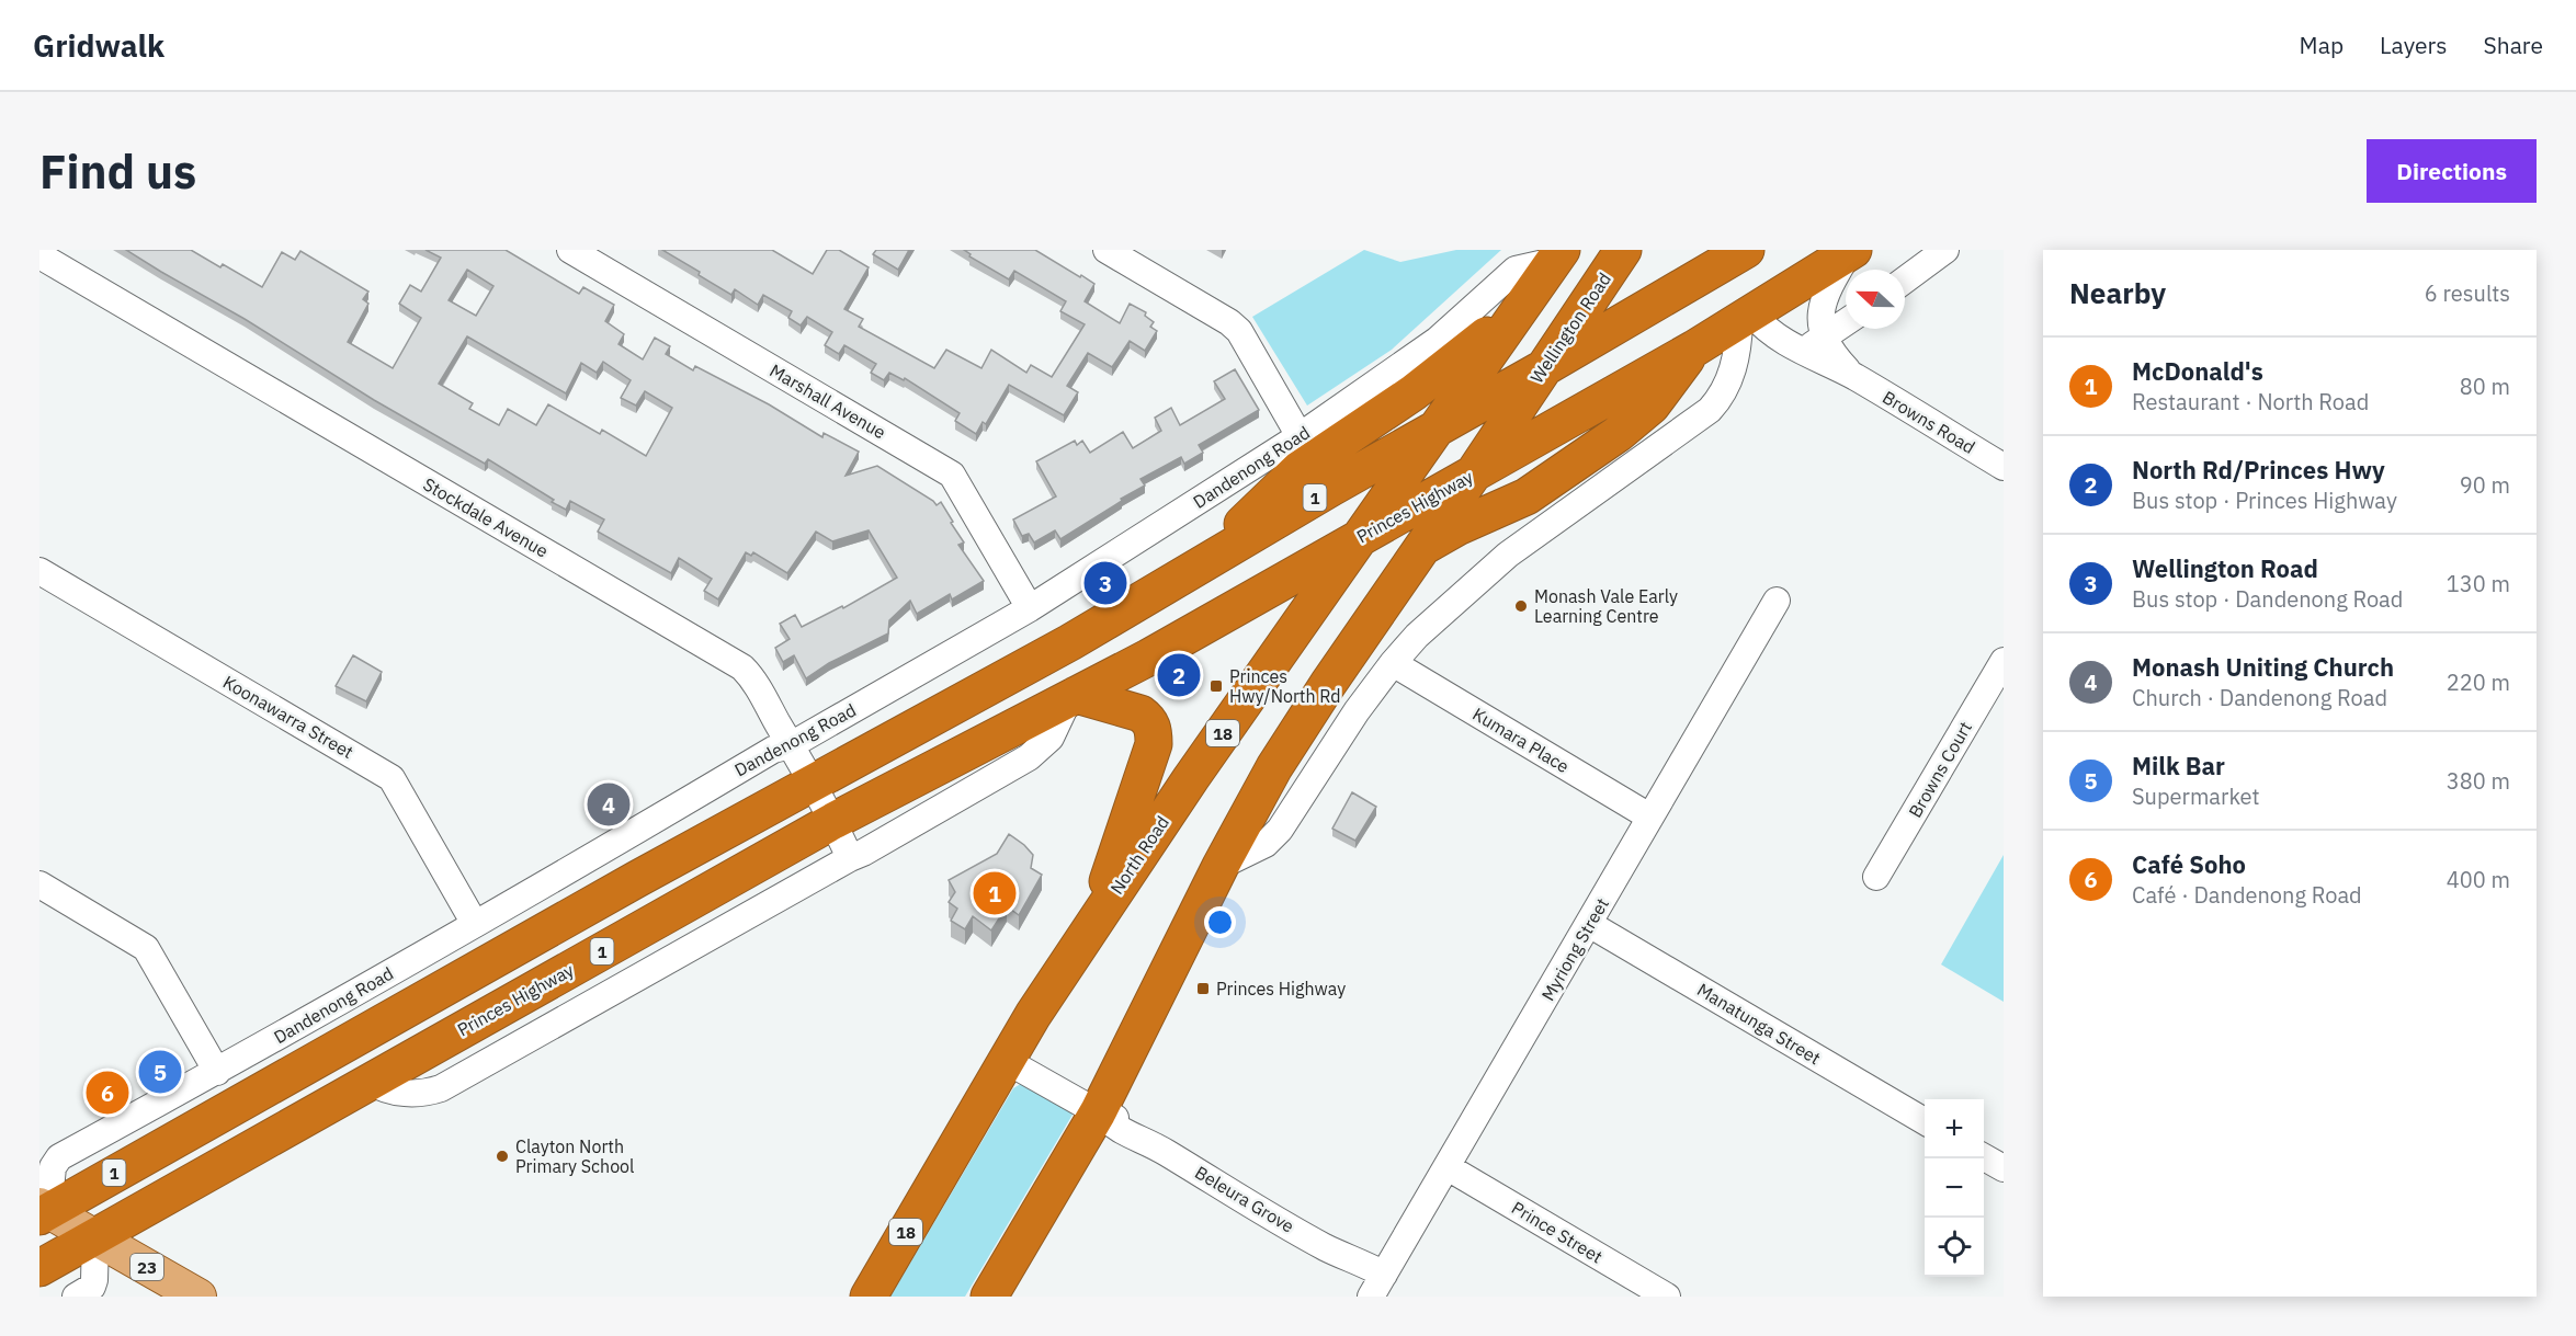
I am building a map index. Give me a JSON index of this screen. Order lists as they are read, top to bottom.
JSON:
{
  "streets": {
    "highway": [
      "Wellington Road",
      "1",
      "Princes Highway",
      "18",
      "North Road"
    ],
    "main road": ["23"],
    "street": [
      "Marshall Avenue",
      "Browns Road",
      "Dandenong Road",
      "Stockdale Avenue",
      "Koonawarra Street",
      "Kumara Place",
      "Browns Court",
      "Myriong Street",
      "Manatunga Street",
      "Beleura Grove",
      "Prince Street"
    ]
  },
  "crossings": [
    ["Wellington Road", "1"],
    ["Wellington Road", "Princes Highway"],
    ["Marshall Avenue", "Dandenong Road"],
    ["Browns Road", "1"],
    ["Browns Road", "Princes Highway"],
    ["Dandenong Road", "1"],
    ["Dandenong Road", "Stockdale Avenue"],
    ["Dandenong Road", "Koonawarra Street"],
    ["Dandenong Road", "18"],
    ["Dandenong Road", "23"],
    ["1", "Princes Highway"],
    ["1", "Stockdale Avenue"],
    ["1", "18"],
    ["1", "North Road"],
    ["1", "23"],
    ["Princes Highway", "Stockdale Avenue"],
    ["Princes Highway", "North Road"],
    ["Princes Highway", "23"],
    ["18", "North Road"],
    ["Kumara Place", "Myriong Street"],
    ["North Road", "Beleura Grove"],
    ["Myriong Street", "Manatunga Street"],
    ["Myriong Street", "Beleura Grove"],
    ["Myriong Street", "Prince Street"]
  ],
  "places": {
    "other": ["Monash Vale Early Learning Centre", "Clayton North Primary School"],
    "transit": ["Princes Hwy/North Rd", "Princes Highway"]
  },
  "north": "left",
  "page": {
    "header": "Gridwalk",
    "nav": ["Map", "Layers", "Share"],
    "buttons": "Directions",
    "title": "Find us",
    "heading": ["Nearby", "6 results"],
    "list": [
      {
        "mark": "1",
        "name": "McDonald's",
        "note": "Restaurant · North Road",
        "value": "80 m"
      },
      {
        "mark": "2",
        "name": "North Rd/Princes Hwy",
        "note": "Bus stop · Princes Highway",
        "value": "90 m"
      },
      {
        "mark": "3",
        "name": "Wellington Road",
        "note": "Bus stop · Dandenong Road",
        "value": "130 m"
      },
      {
        "mark": "4",
        "name": "Monash Uniting Church",
        "note": "Church · Dandenong Road",
        "value": "220 m"
      },
      {
        "mark": "5",
        "name": "Milk Bar",
        "note": "Supermarket",
        "value": "380 m"
      },
      {
        "mark": "6",
        "name": "Café Soho",
        "note": "Café · Dandenong Road",
        "value": "400 m"
      }
    ],
    "pins": [
      "3",
      "2",
      "4",
      "1",
      "5",
      "6"
    ],
    "map_buttons": ["+", "−"]
  }
}
